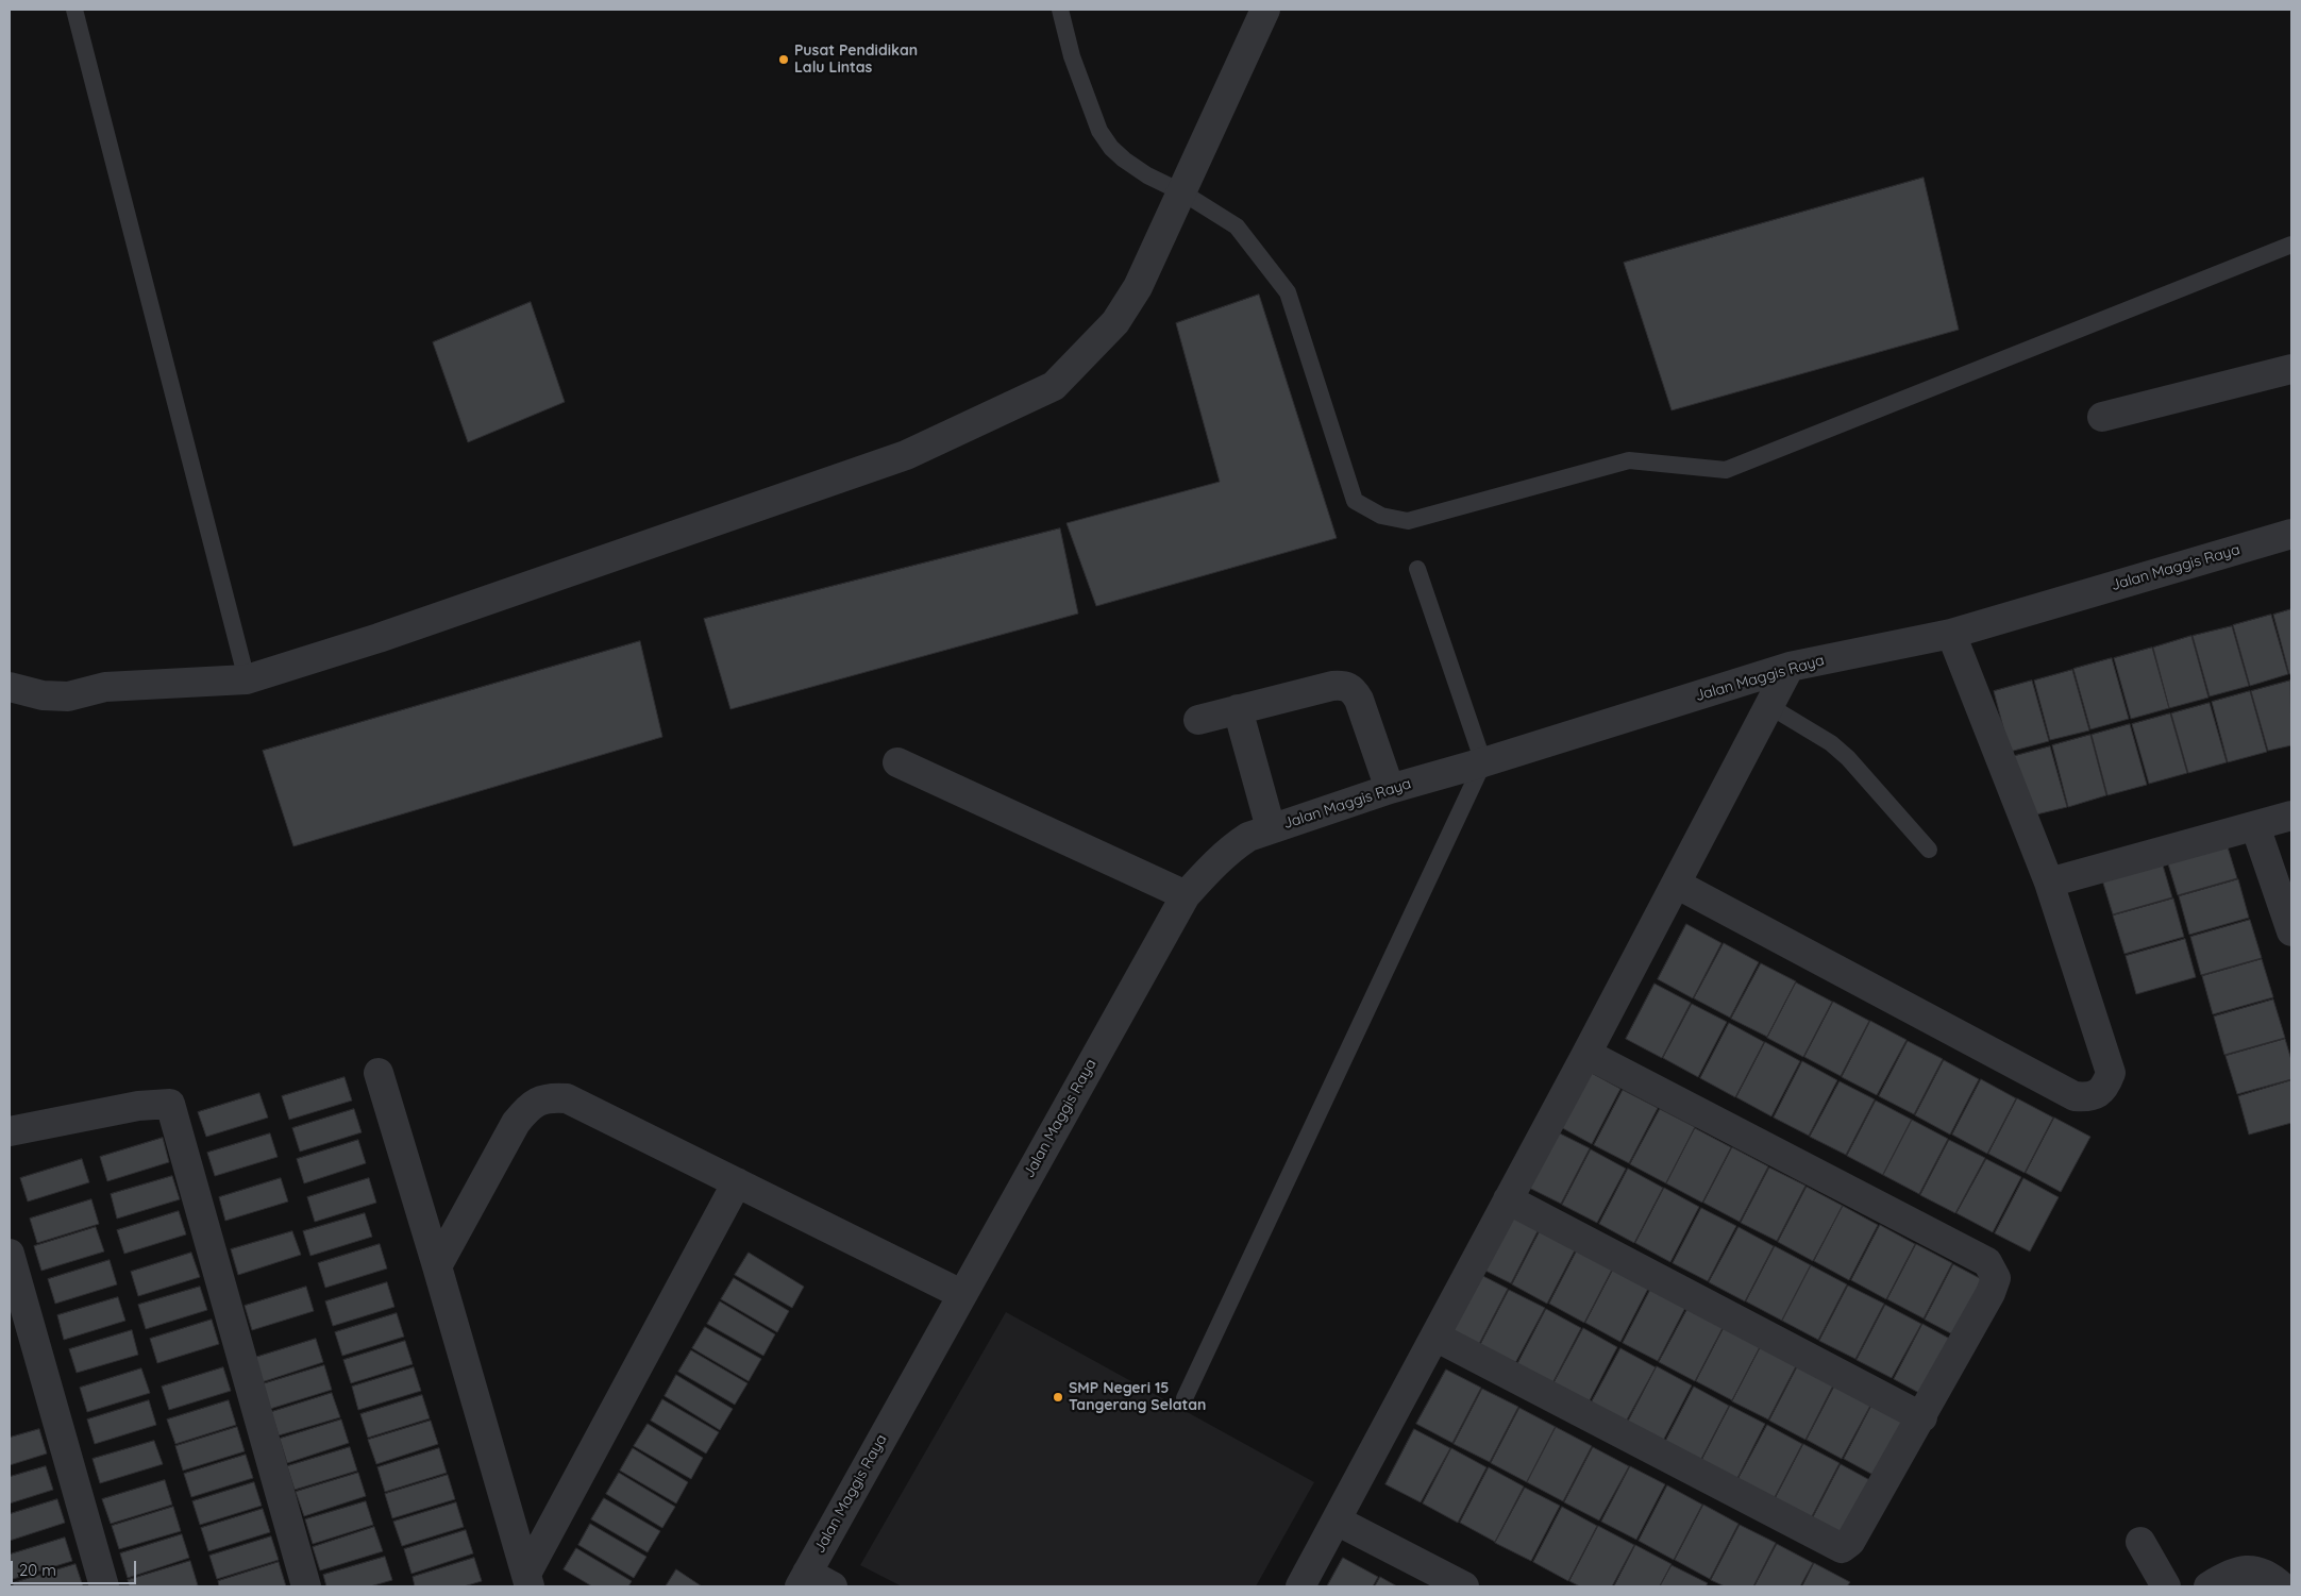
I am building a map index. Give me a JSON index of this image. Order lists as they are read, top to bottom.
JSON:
{
  "streets": {
    "street": ["Jalan Maggis Raya"]
  },
  "places": ["Pusat Pendidikan Lalu Lintas", "SMP Negeri 15 Tangerang Selatan"],
  "scale_bar": "20 m"
}
